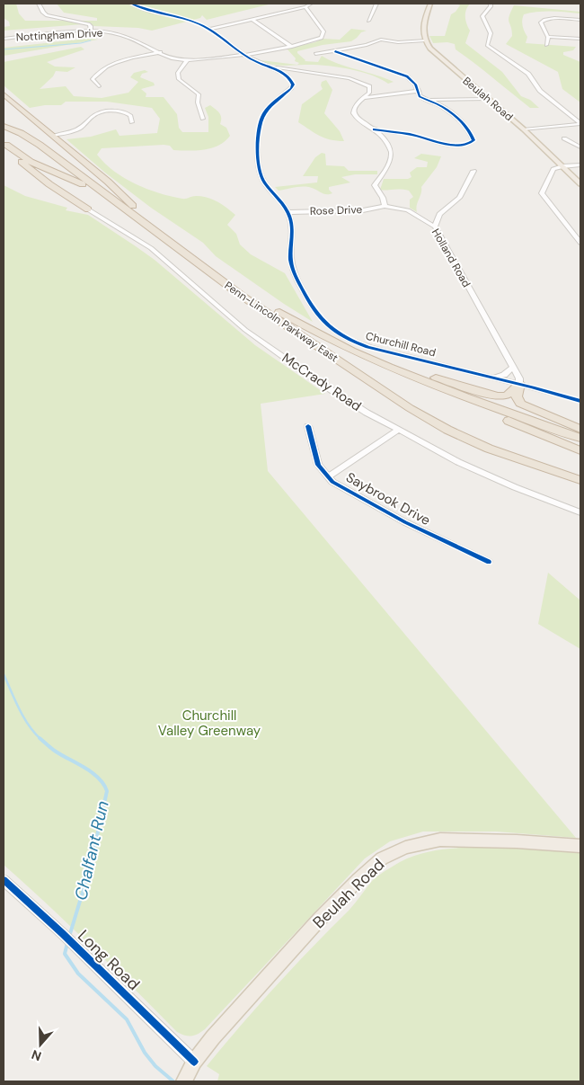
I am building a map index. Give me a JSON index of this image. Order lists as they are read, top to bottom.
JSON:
{
  "streets": {
    "highway": ["Penn-Lincoln Parkway East"],
    "main road": ["Beulah Road"],
    "street": [
      "Nottingham Drive",
      "Rose Drive",
      "Holland Road",
      "Churchill Road",
      "McCrady Road",
      "Saybrook Drive",
      "Long Road"
    ]
  },
  "crossings": [
    ["Nottingham Drive", "Churchill Road"],
    ["Beulah Road", "Long Road"],
    ["Rose Drive", "Holland Road"],
    ["Rose Drive", "Churchill Road"],
    ["Holland Road", "Churchill Road"]
  ],
  "water": ["Chalfant Run"],
  "parks": ["Churchill Valley Greenway"],
  "north": "bottom"
}
